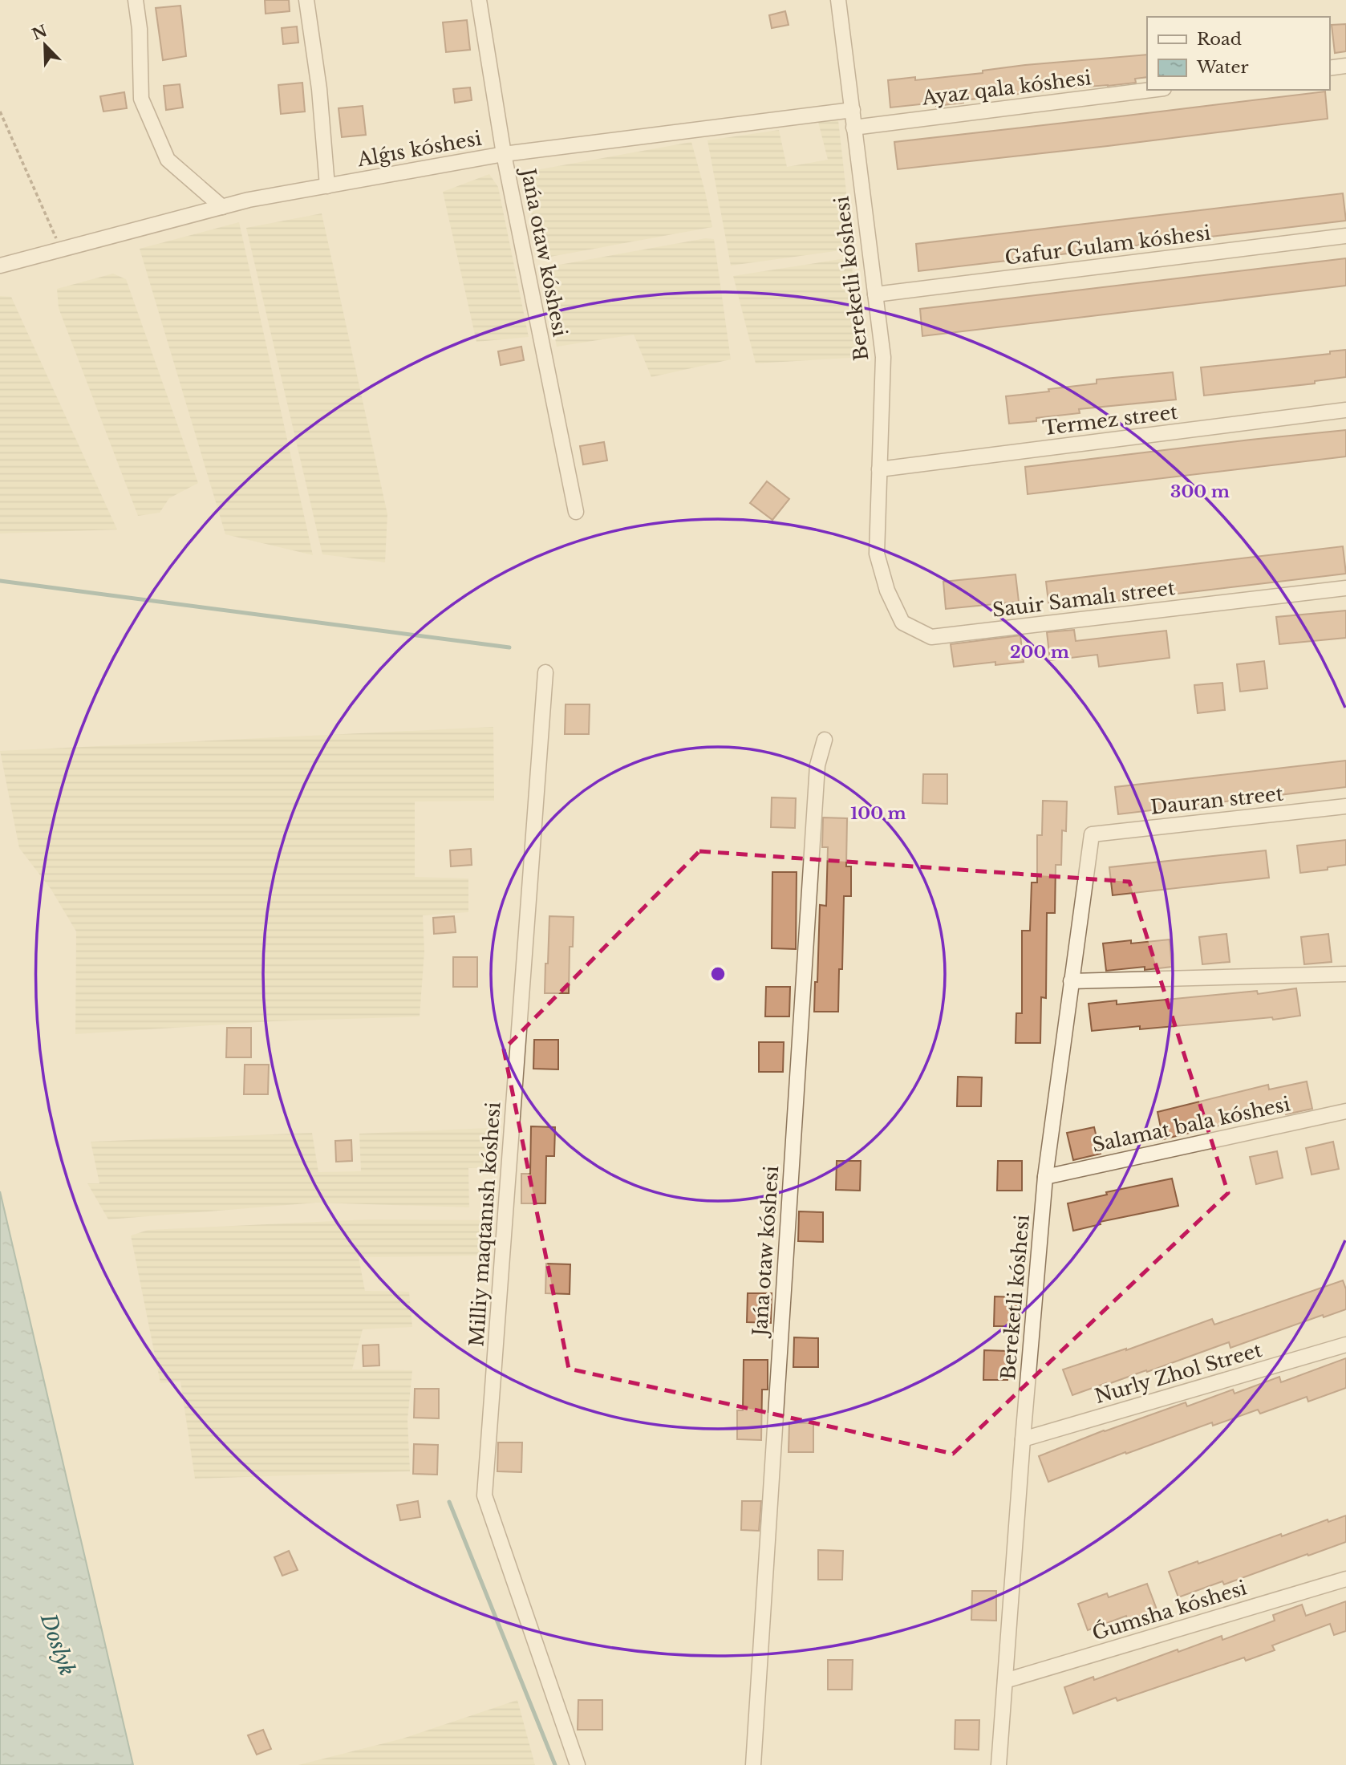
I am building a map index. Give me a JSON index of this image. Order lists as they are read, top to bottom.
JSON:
{
  "streets": {
    "street": [
      "Ayaz qala kóshesi",
      "Alǵıs kóshesi",
      "Gafur Gulam kóshesi",
      "Jańa otaw kóshesi",
      "Bereketli kóshesi",
      "Termez street",
      "Sauir Samalı street",
      "Dauran street",
      "Salamat bala kóshesi",
      "Milliy maqtanısh kóshesi",
      "Nurly Zhol Street",
      "Ǵumsha kóshesi"
    ]
  },
  "crossings": [
    ["Ayaz qala kóshesi", "Bereketli kóshesi"],
    ["Alǵıs kóshesi", "Jańa otaw kóshesi"],
    ["Alǵıs kóshesi", "Bereketli kóshesi"],
    ["Gafur Gulam kóshesi", "Bereketli kóshesi"],
    ["Bereketli kóshesi", "Termez street"],
    ["Bereketli kóshesi", "Sauir Samalı street"],
    ["Bereketli kóshesi", "Dauran street"],
    ["Bereketli kóshesi", "Salamat bala kóshesi"],
    ["Bereketli kóshesi", "Nurly Zhol Street"],
    ["Bereketli kóshesi", "Ǵumsha kóshesi"]
  ],
  "water": ["Doslyk"],
  "legend": ["Road", "Water"],
  "north": "top left",
  "rings": ["300 m", "200 m", "100 m"]
}
